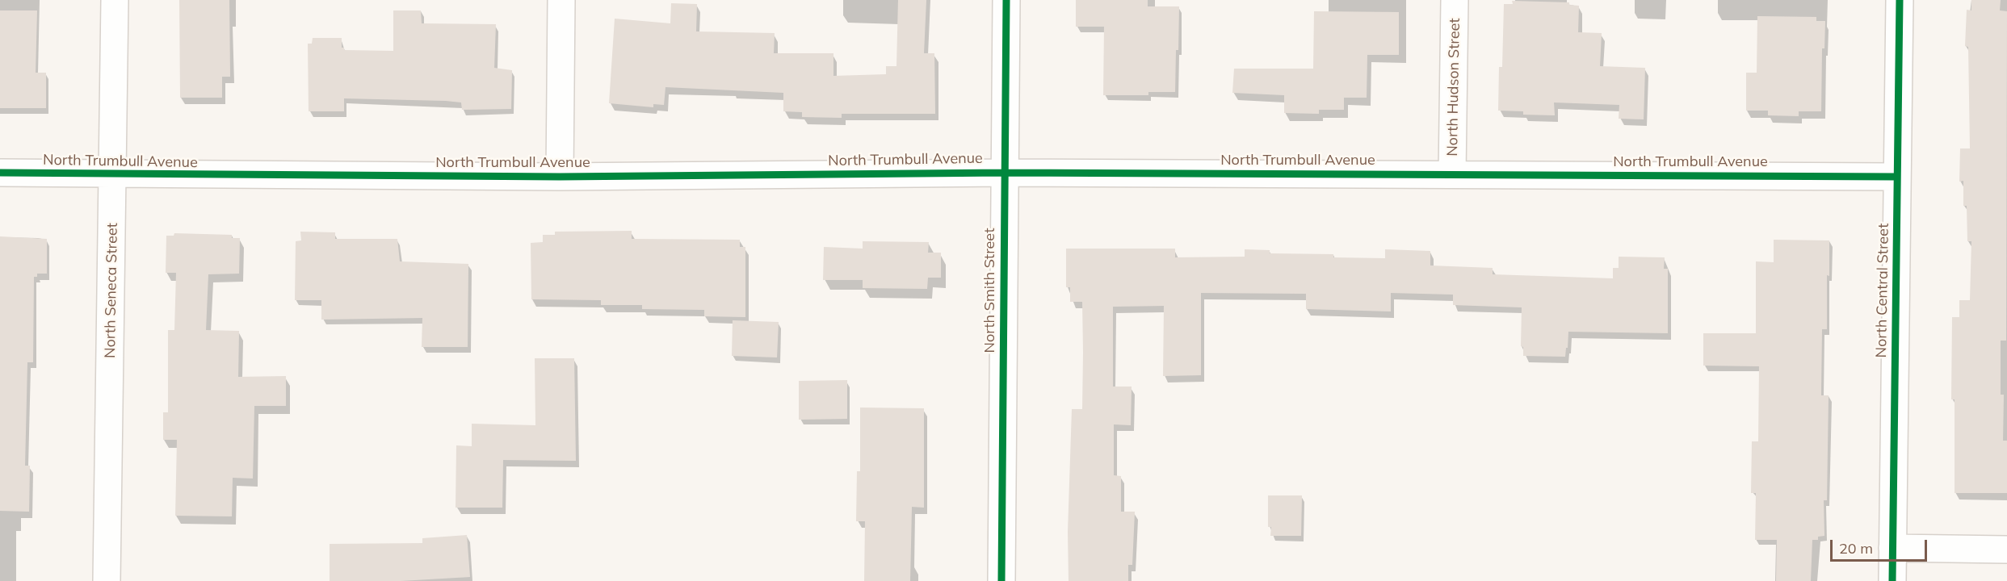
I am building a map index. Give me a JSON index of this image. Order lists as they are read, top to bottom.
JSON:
{
  "streets": {
    "street": [
      "North Hudson Street",
      "North Trumbull Avenue",
      "North Seneca Street",
      "North Smith Street",
      "North Central Street"
    ]
  },
  "crossings": [
    ["North Hudson Street", "North Trumbull Avenue"],
    ["North Trumbull Avenue", "North Seneca Street"],
    ["North Trumbull Avenue", "North Smith Street"],
    ["North Trumbull Avenue", "North Central Street"]
  ],
  "scale_bar": "20 m"
}
